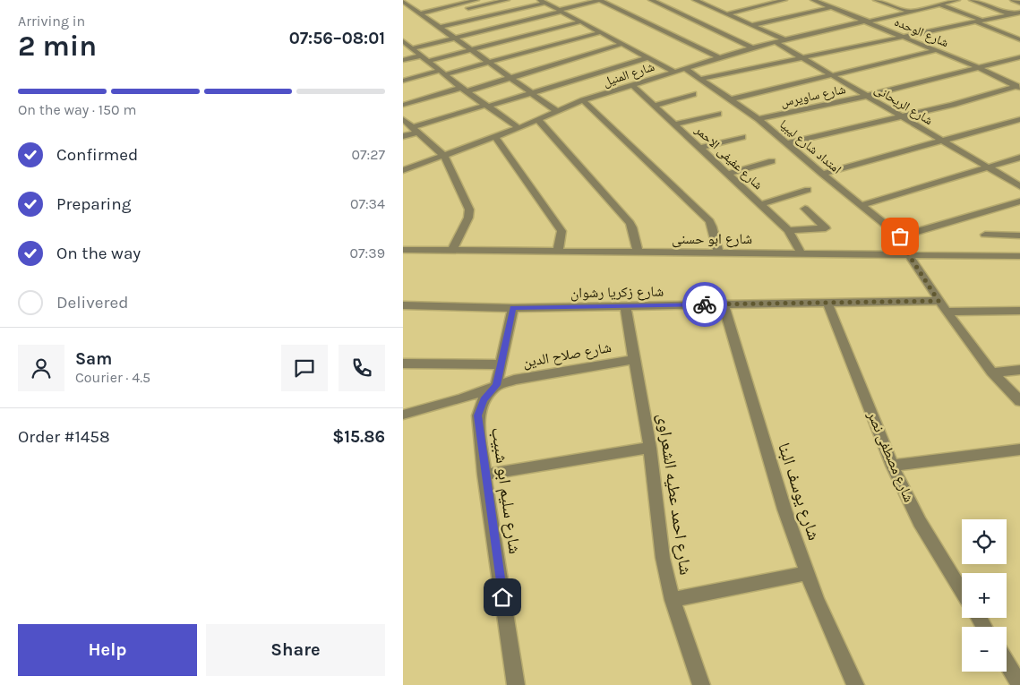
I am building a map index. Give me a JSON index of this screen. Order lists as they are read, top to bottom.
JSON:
{
  "streets": {
    "street": [
      "شارع الوحده",
      "شارع المنيل",
      "شارع ساويرس",
      "شارع الريحانى",
      "امتداد شارع ليبيا",
      "شارع عفيفى الاحمر",
      "شارع ابو حسنى",
      "شارع زكريا رشوان",
      "شارع صلاح الدين",
      "شارع مصطفى نصر",
      "شارع سليم ابو شبيب",
      "شارع يوسف البنا",
      "شارع احمد عطيه الشعراوى"
    ]
  },
  "crossings": [
    ["شارع الوحده", "شارع المنيل"],
    ["شارع الوحده", "شارع ساويرس"],
    ["شارع المنيل", "شارع الريحانى"],
    ["شارع المنيل", "امتداد شارع ليبيا"],
    ["شارع المنيل", "شارع عفيفى الاحمر"],
    ["شارع ساويرس", "شارع الريحانى"],
    ["شارع ساويرس", "امتداد شارع ليبيا"],
    ["امتداد شارع ليبيا", "شارع ابو حسنى"],
    ["امتداد شارع ليبيا", "شارع زكريا رشوان"],
    ["شارع عفيفى الاحمر", "شارع ابو حسنى"],
    ["شارع زكريا رشوان", "شارع مصطفى نصر"],
    ["شارع زكريا رشوان", "شارع سليم ابو شبيب"],
    ["شارع زكريا رشوان", "شارع يوسف البنا"],
    ["شارع زكريا رشوان", "شارع احمد عطيه الشعراوى"],
    ["شارع صلاح الدين", "شارع سليم ابو شبيب"],
    ["شارع صلاح الدين", "شارع احمد عطيه الشعراوى"]
  ],
  "page": {
    "heading": ["2 min", "Arriving in", "07:56–08:01"],
    "panel": [
      "Sam",
      "Courier · 4.5",
      "Order #1458",
      "$15.86"
    ],
    "bar": "On the way · 150 m",
    "list": [
      ["Confirmed", "07:27"],
      ["Preparing", "07:34"],
      ["On the way", "07:39"],
      "Delivered"
    ],
    "map_buttons": ["+", "−"],
    "buttons": ["Help", "Share"]
  }
}
